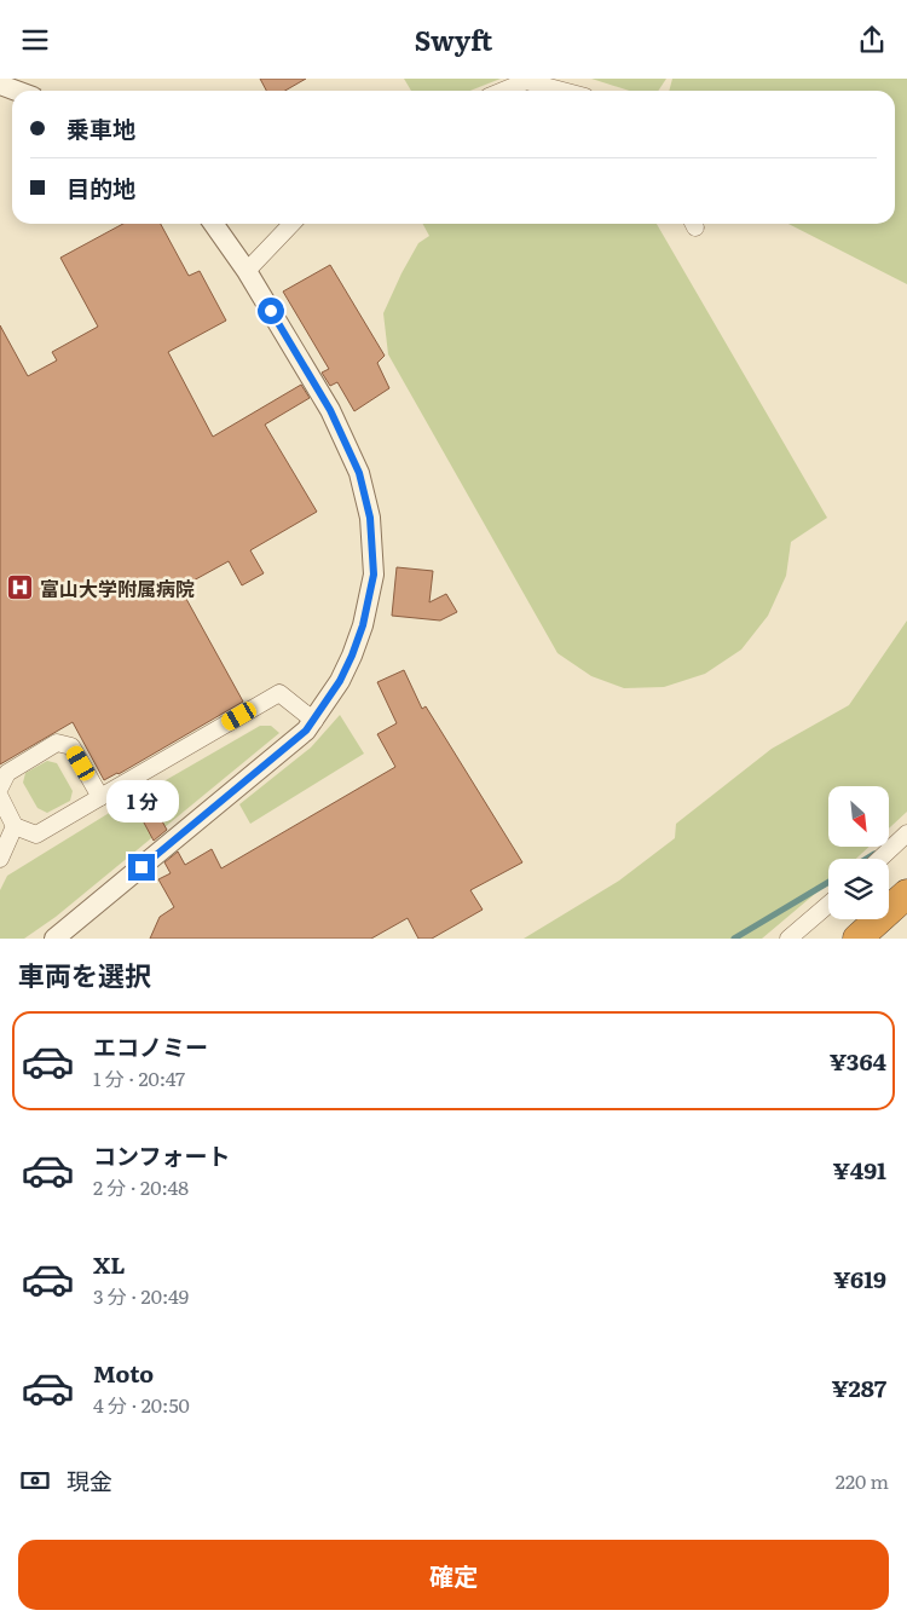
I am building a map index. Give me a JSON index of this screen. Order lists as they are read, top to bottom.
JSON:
{
  "places": {
    "hospital": ["富山大学附属病院"]
  },
  "north": "bottom right",
  "page": {
    "header": "Swyft",
    "banner": ["乗車地", "目的地"],
    "bubble": "1 分",
    "heading": "車両を選択",
    "list": [
      {
        "name": "エコノミー",
        "note": "1 分 · 20:47",
        "value": "¥364"
      },
      {
        "name": "コンフォート",
        "note": "2 分 · 20:48",
        "value": "¥491"
      },
      {
        "name": "XL",
        "note": "3 分 · 20:49",
        "value": "¥619"
      },
      {
        "name": "Moto",
        "note": "4 分 · 20:50",
        "value": "¥287"
      }
    ],
    "pay": ["現金", "220 m"],
    "buttons": "確定"
  }
}
